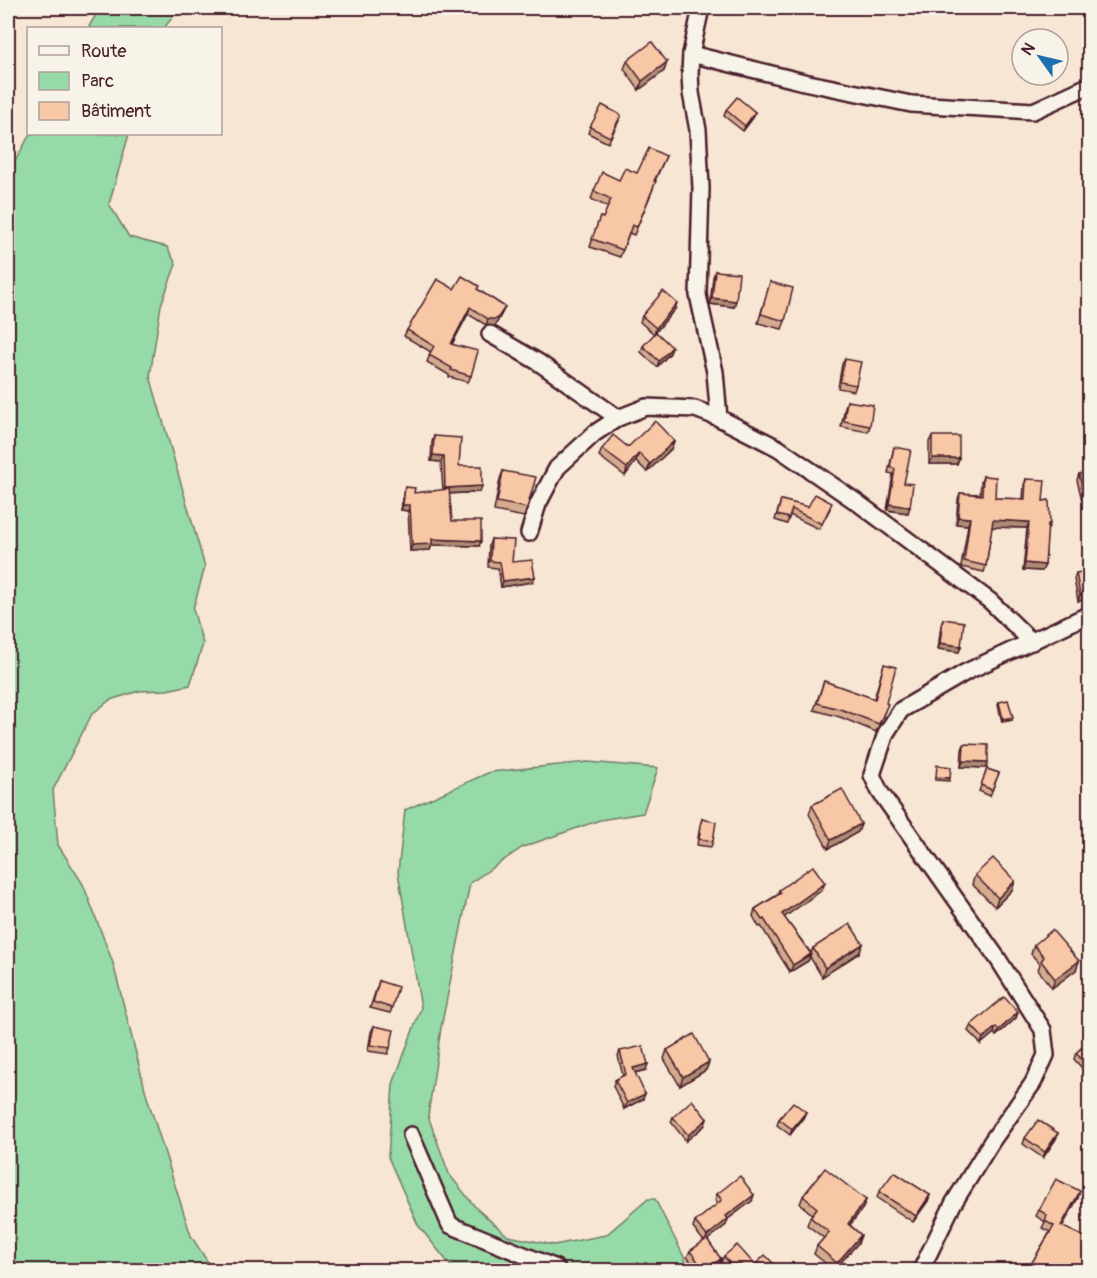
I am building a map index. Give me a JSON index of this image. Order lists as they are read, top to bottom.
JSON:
{
  "legend": ["Route", "Parc", "Bâtiment"],
  "north": "top left"
}
